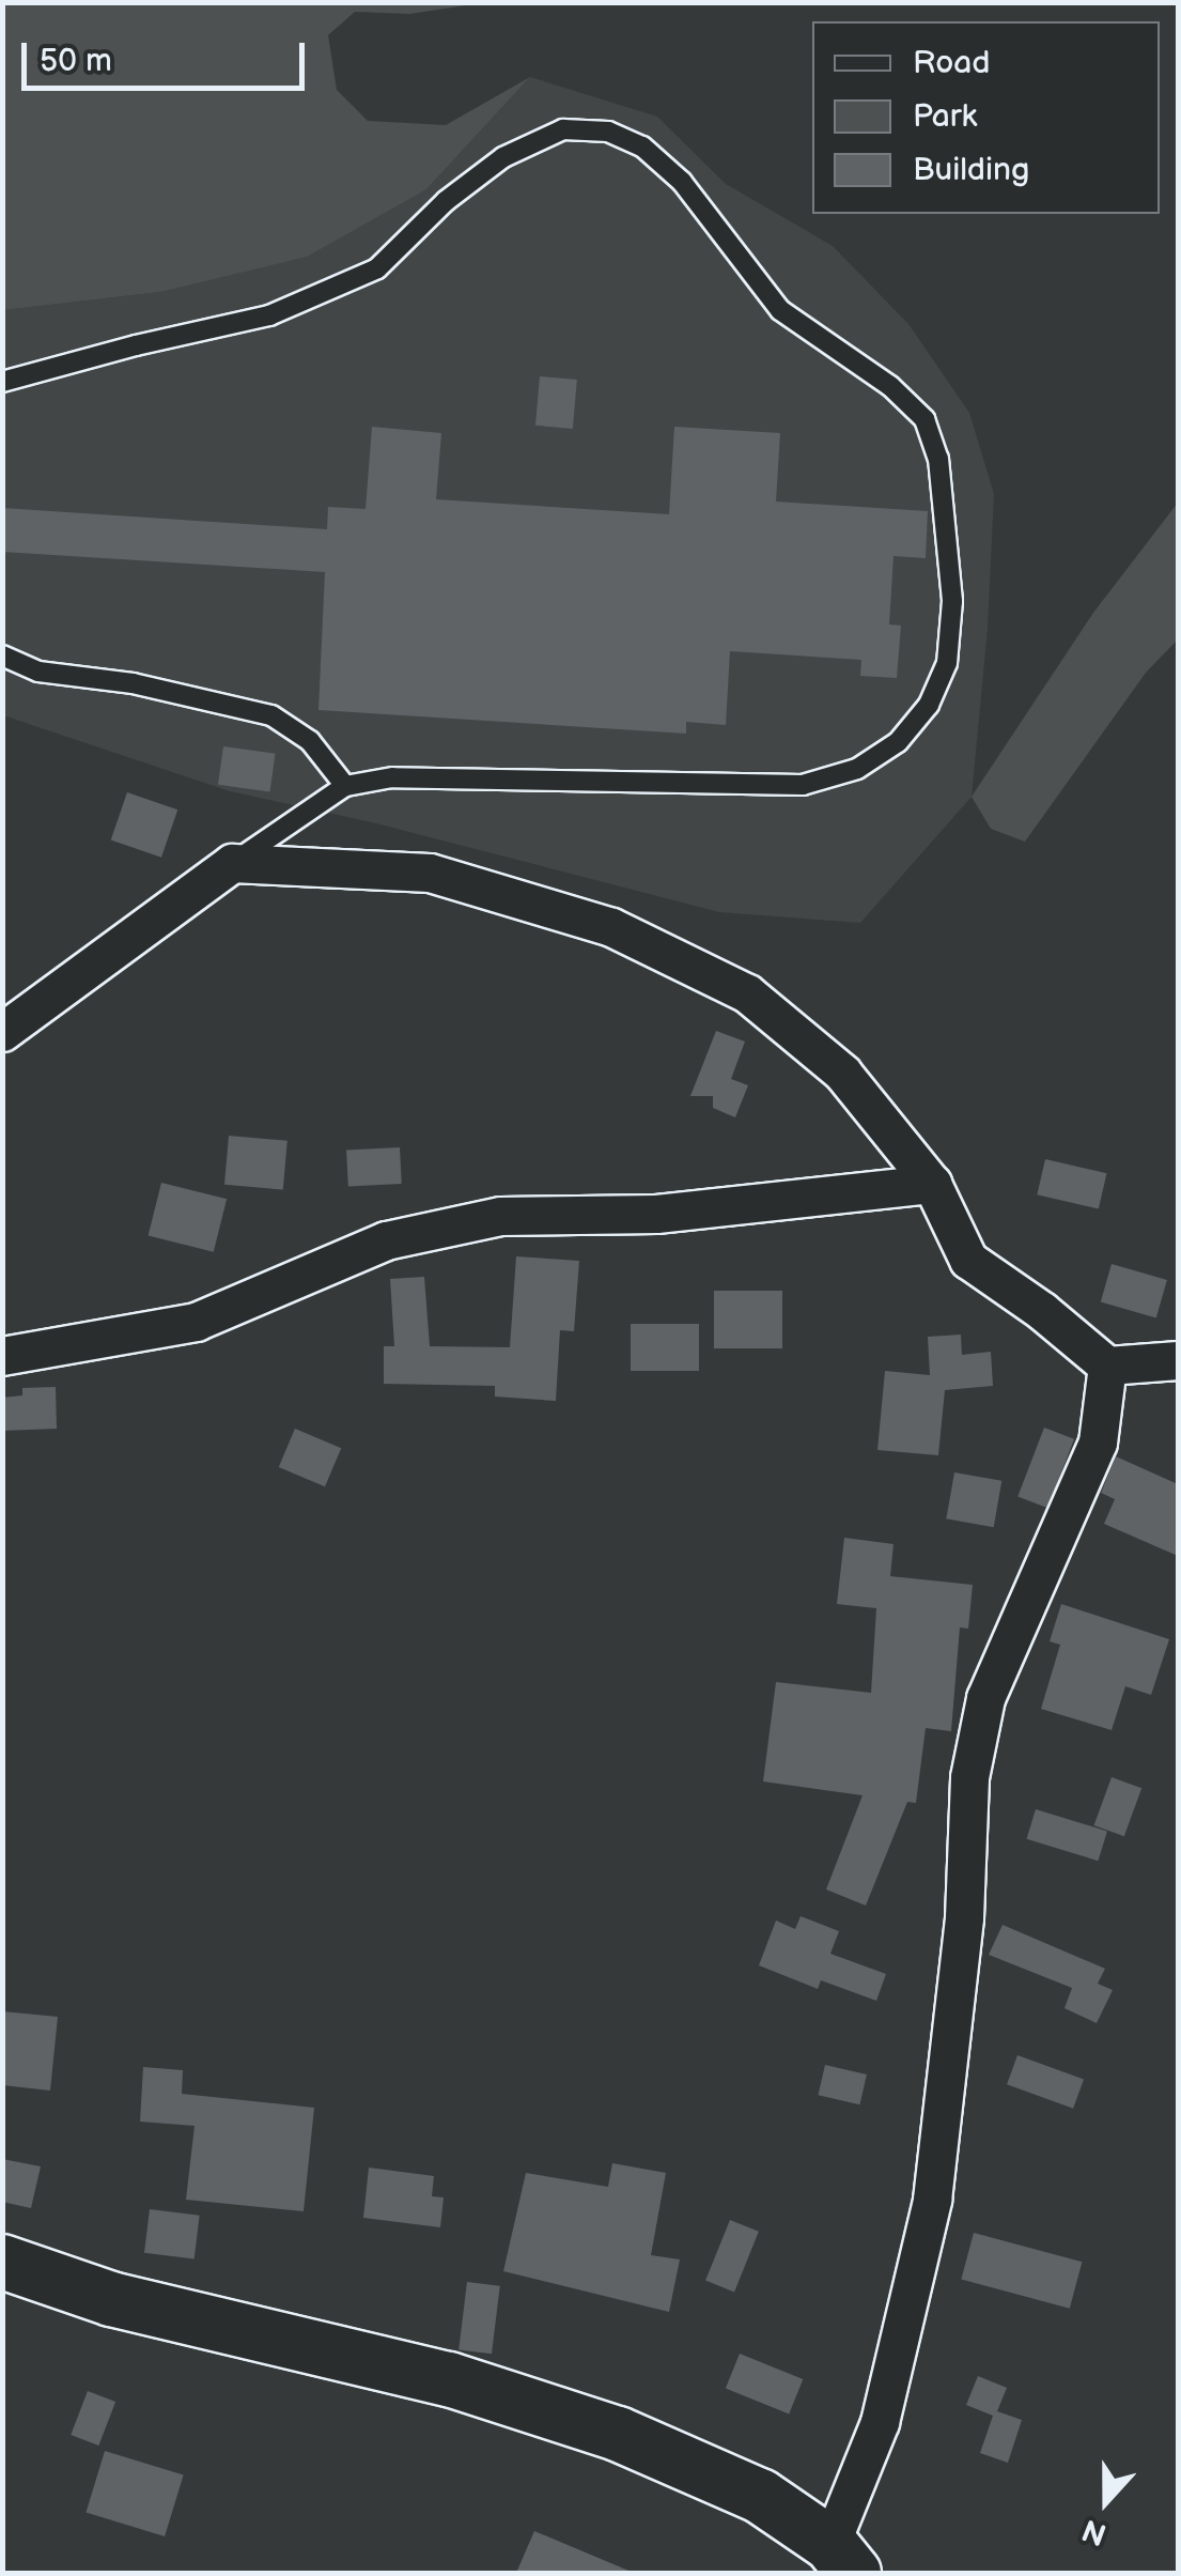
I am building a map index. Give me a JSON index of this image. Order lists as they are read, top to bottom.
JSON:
{
  "legend": ["Road", "Park", "Building"],
  "scale_bar": "50 m",
  "north": "bottom"
}
